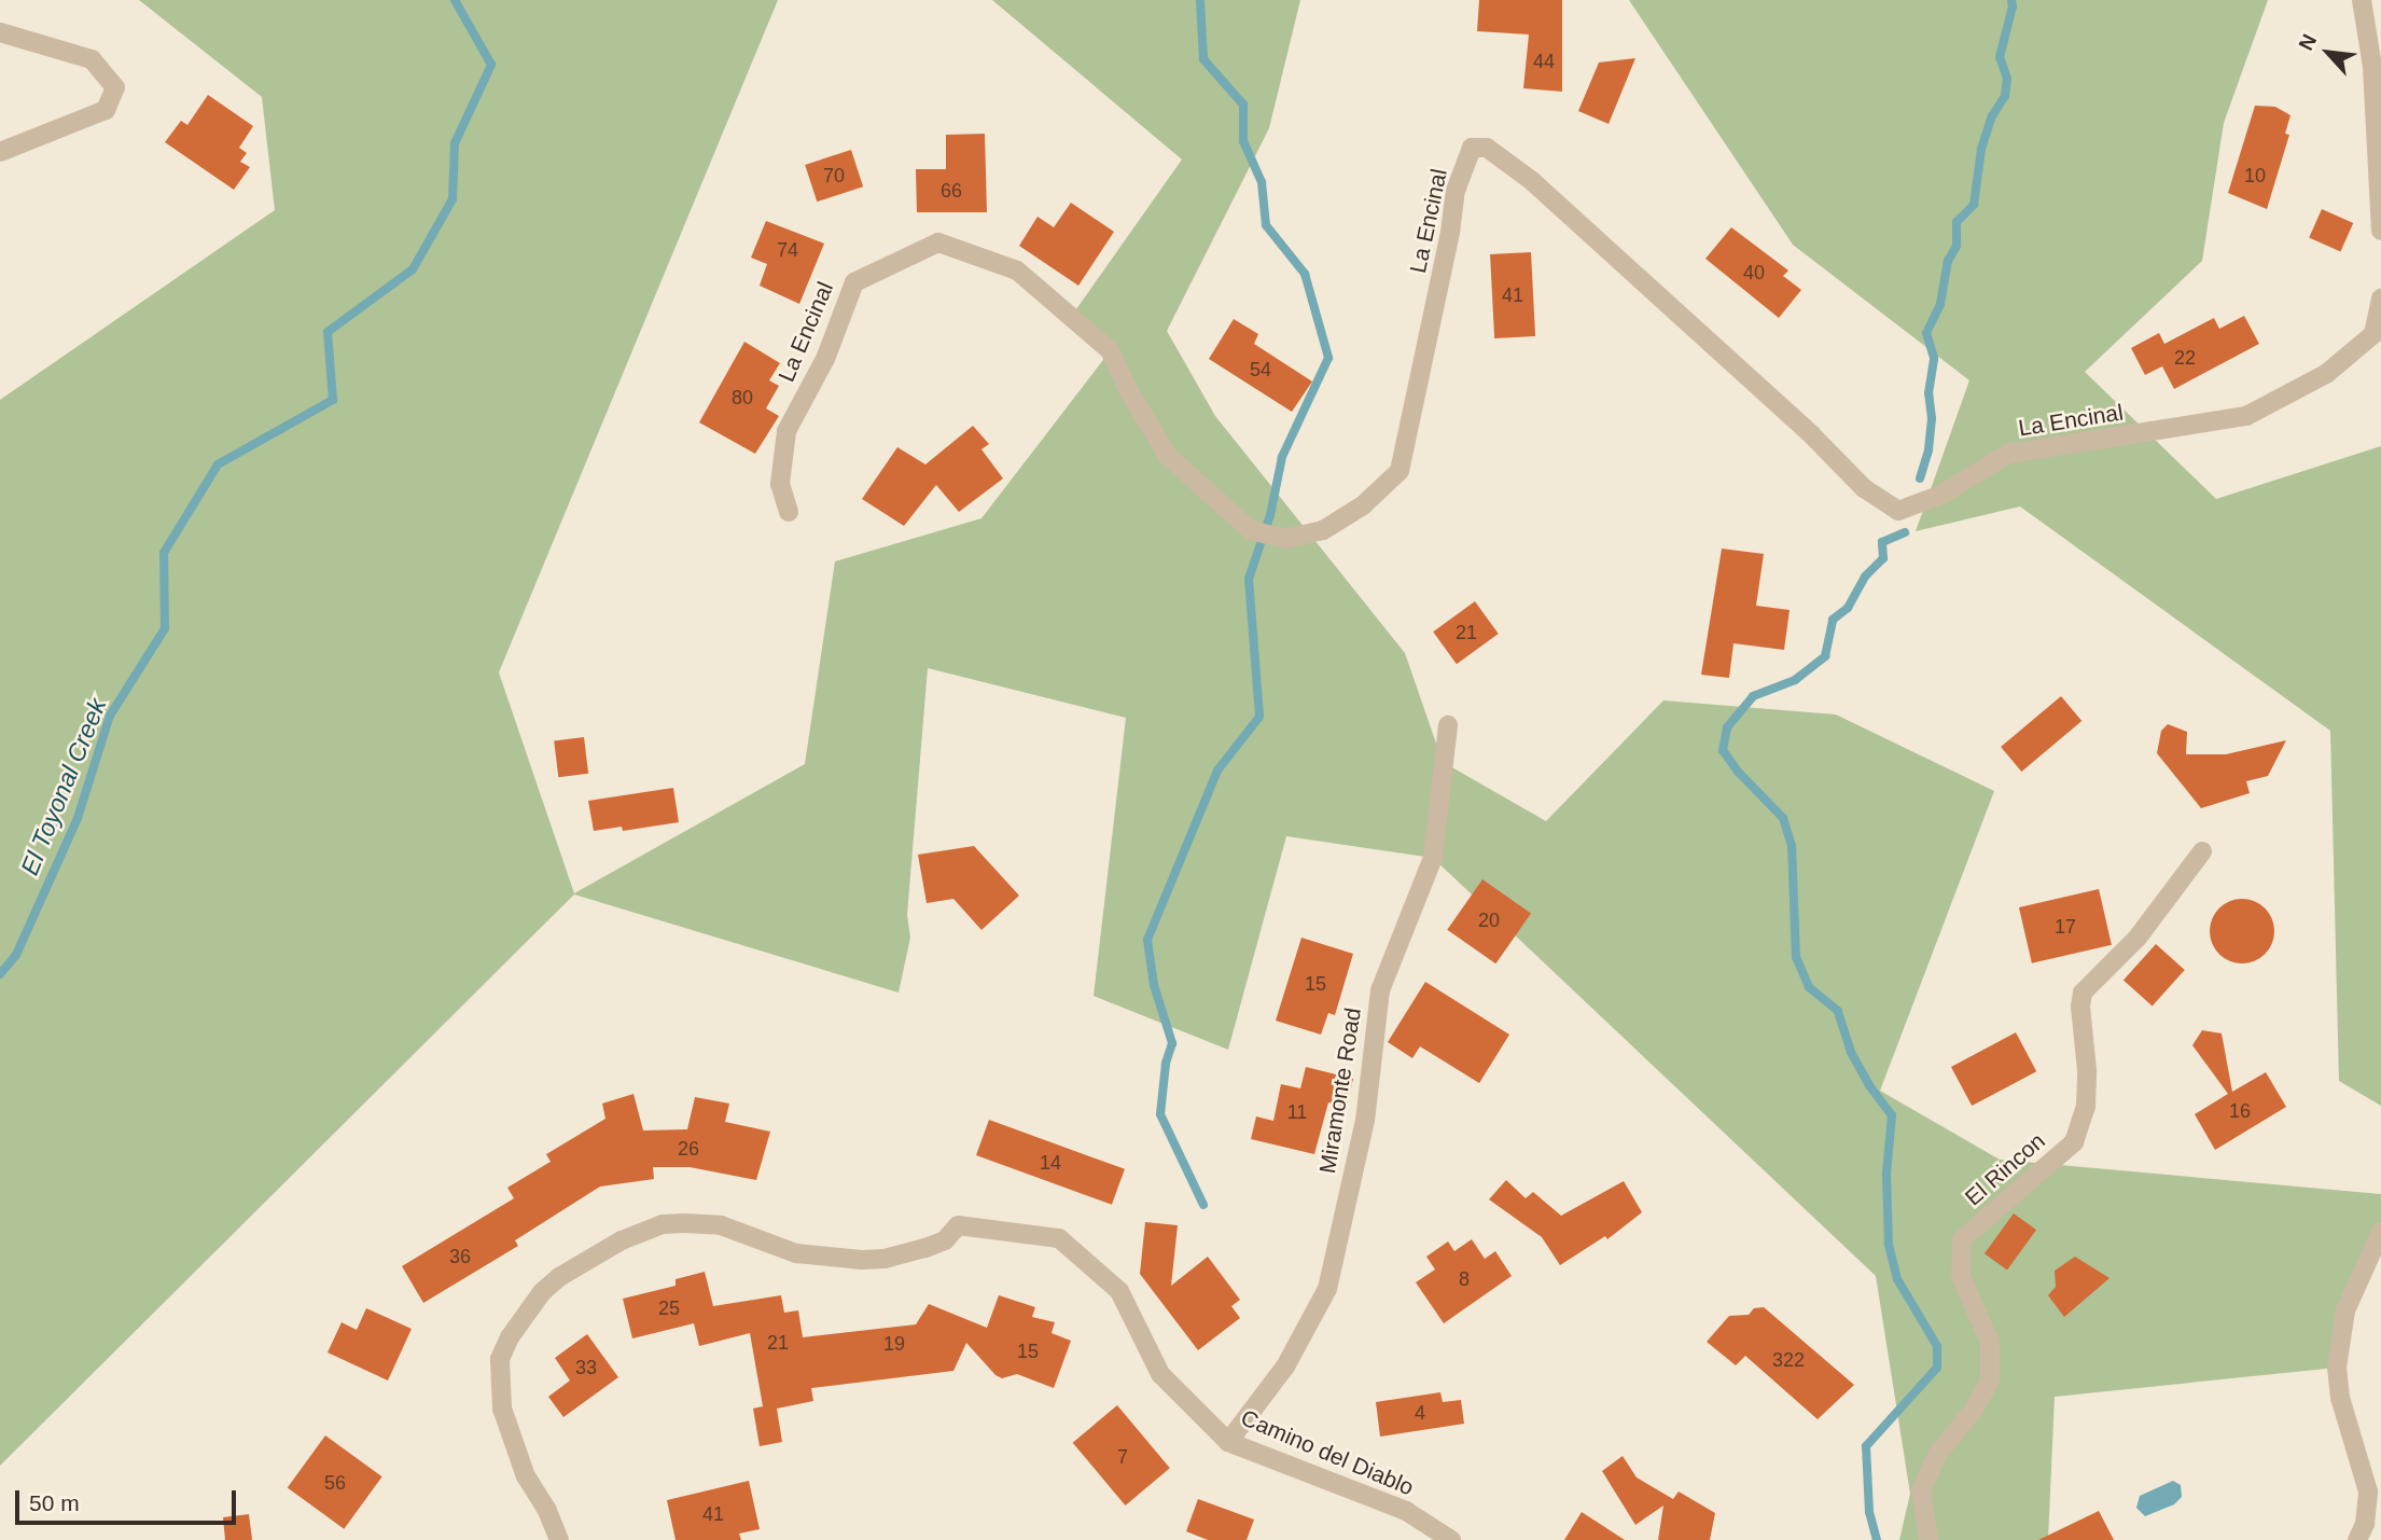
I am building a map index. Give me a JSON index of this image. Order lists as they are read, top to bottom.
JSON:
{
  "streets": {
    "street": [
      "La Encinal",
      "Miramonte Road",
      "El Rincon",
      "Camino del Diablo"
    ]
  },
  "crossings": [
    ["Miramonte Road", "Camino del Diablo"]
  ],
  "water": ["El Toyonal Creek"],
  "house_numbers": [
    "44",
    "70",
    "10",
    "66",
    "74",
    "40",
    "41",
    "22",
    "54",
    "80",
    "21",
    "20",
    "17",
    "15",
    "16",
    "11",
    "26",
    "14",
    "36",
    "8",
    "25",
    "21",
    "19",
    "15",
    "322",
    "33",
    "4",
    "7",
    "56",
    "41"
  ],
  "scale_bar": "50 m",
  "north": "top left"
}
